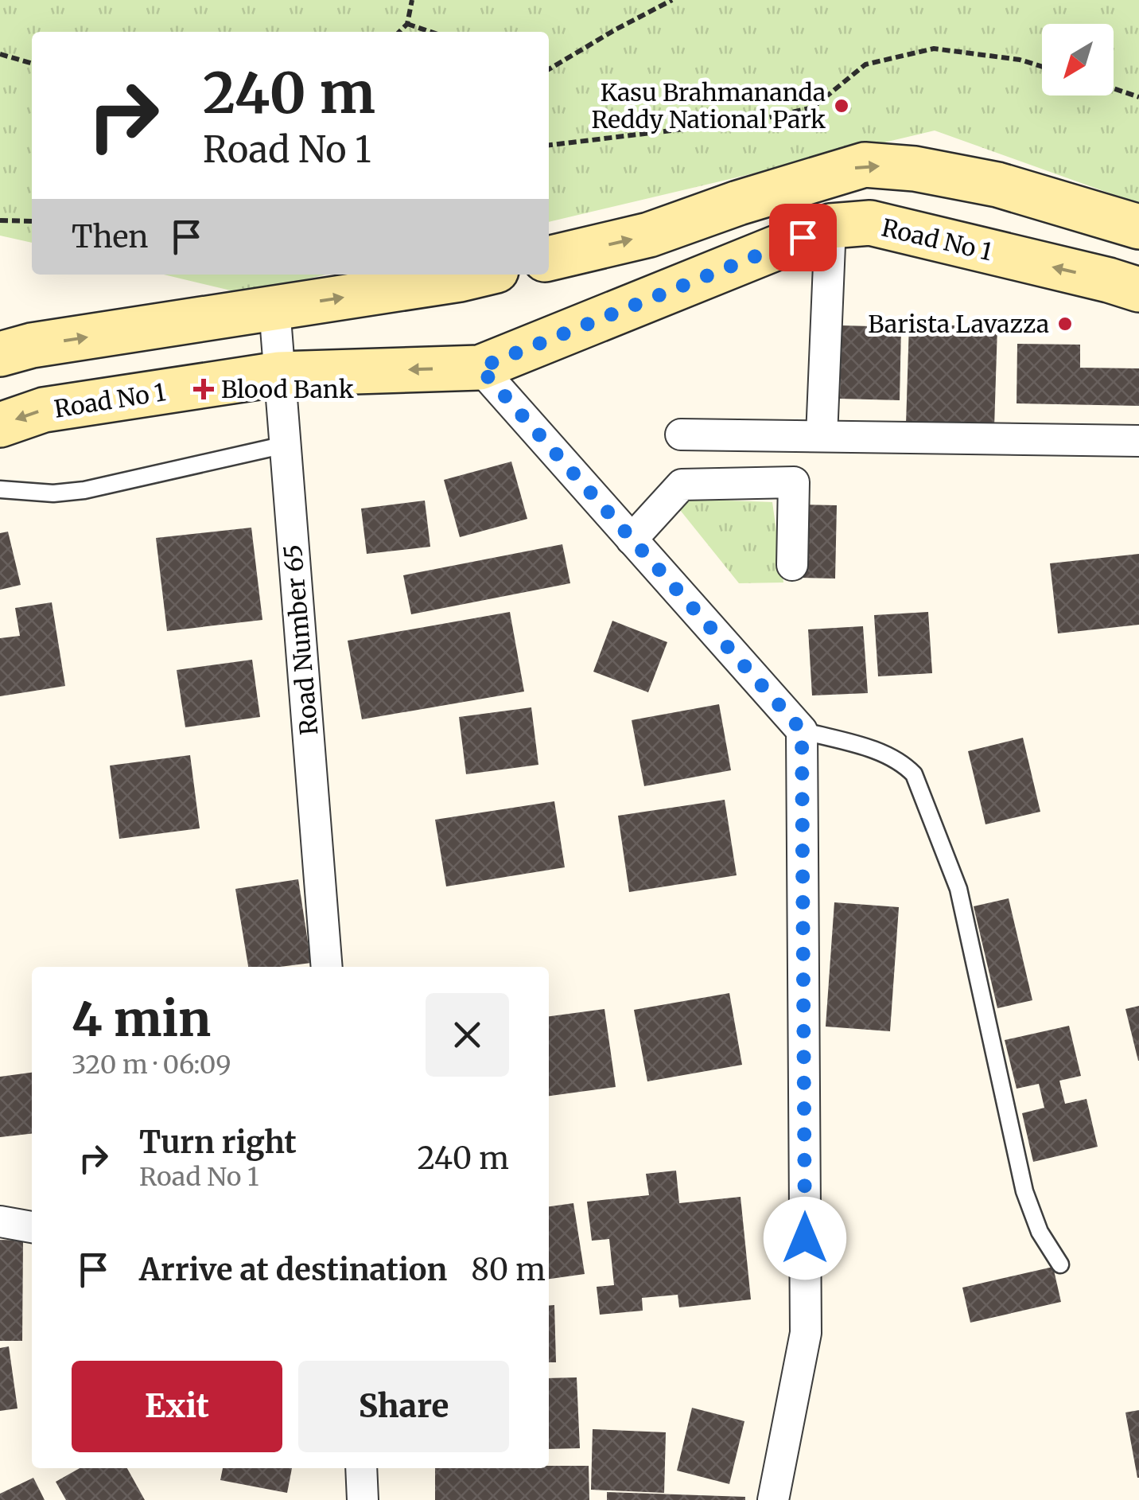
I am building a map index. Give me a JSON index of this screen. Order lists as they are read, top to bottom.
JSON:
{
  "streets": {
    "main road": ["Road No 1"],
    "street": ["Road Number 65"]
  },
  "crossings": [
    ["Road No 1", "Road Number 65"]
  ],
  "places": {
    "other": ["Kasu Brahmananda Reddy National Park", "Barista Lavazza"],
    "health": ["Blood Bank"]
  },
  "north": "bottom left",
  "page": {
    "turn": ["240 m", "Road No 1"],
    "then": "Then",
    "heading": ["4 min", "320 m · 06:09"],
    "list": [
      {
        "name": "Turn right",
        "note": "Road No 1",
        "value": "240 m"
      },
      {
        "name": "Arrive at destination",
        "value": "80 m"
      }
    ],
    "buttons": ["Exit", "Share"]
  }
}
